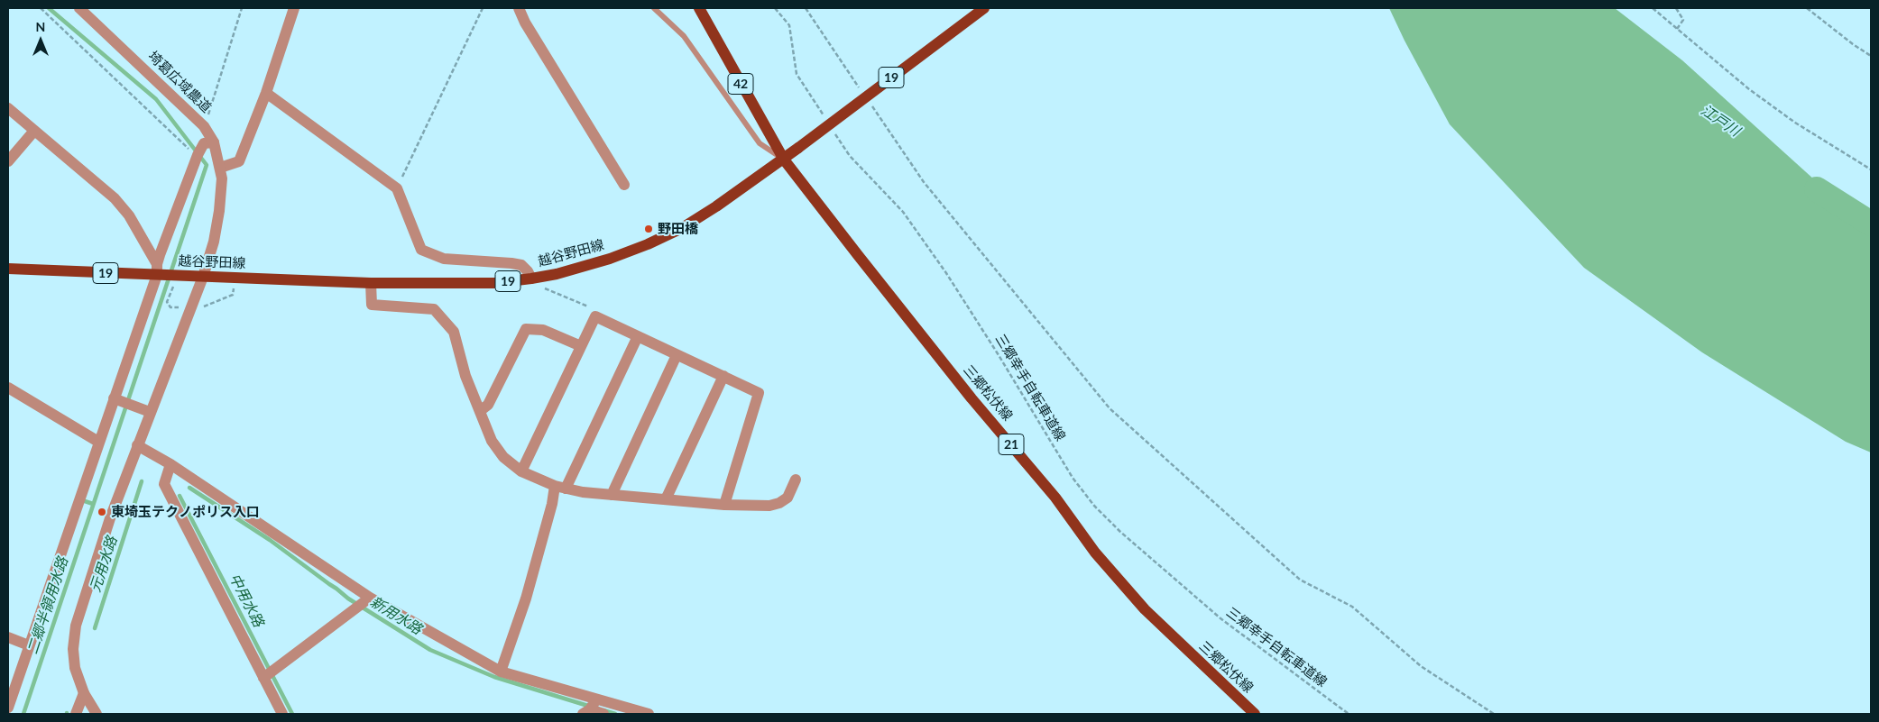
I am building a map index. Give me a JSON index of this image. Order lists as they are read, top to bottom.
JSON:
{
  "streets": {
    "main road": [
      "19",
      "42",
      "越谷野田線",
      "三郷松伏線",
      "21"
    ],
    "street": ["埼葛広域農道"],
    "path": ["三郷幸手自転車道線"]
  },
  "crossings": [
    ["埼葛広域農道", "越谷野田線"],
    ["42", "越谷野田線"],
    ["42", "三郷松伏線"],
    ["越谷野田線", "三郷松伏線"]
  ],
  "water": [
    "江戸川",
    "元用水路",
    "中用水路",
    "二郷半領用水路",
    "新用水路"
  ],
  "places": ["野田橋", "東埼玉テクノポリス入口"],
  "north": "top"
}
